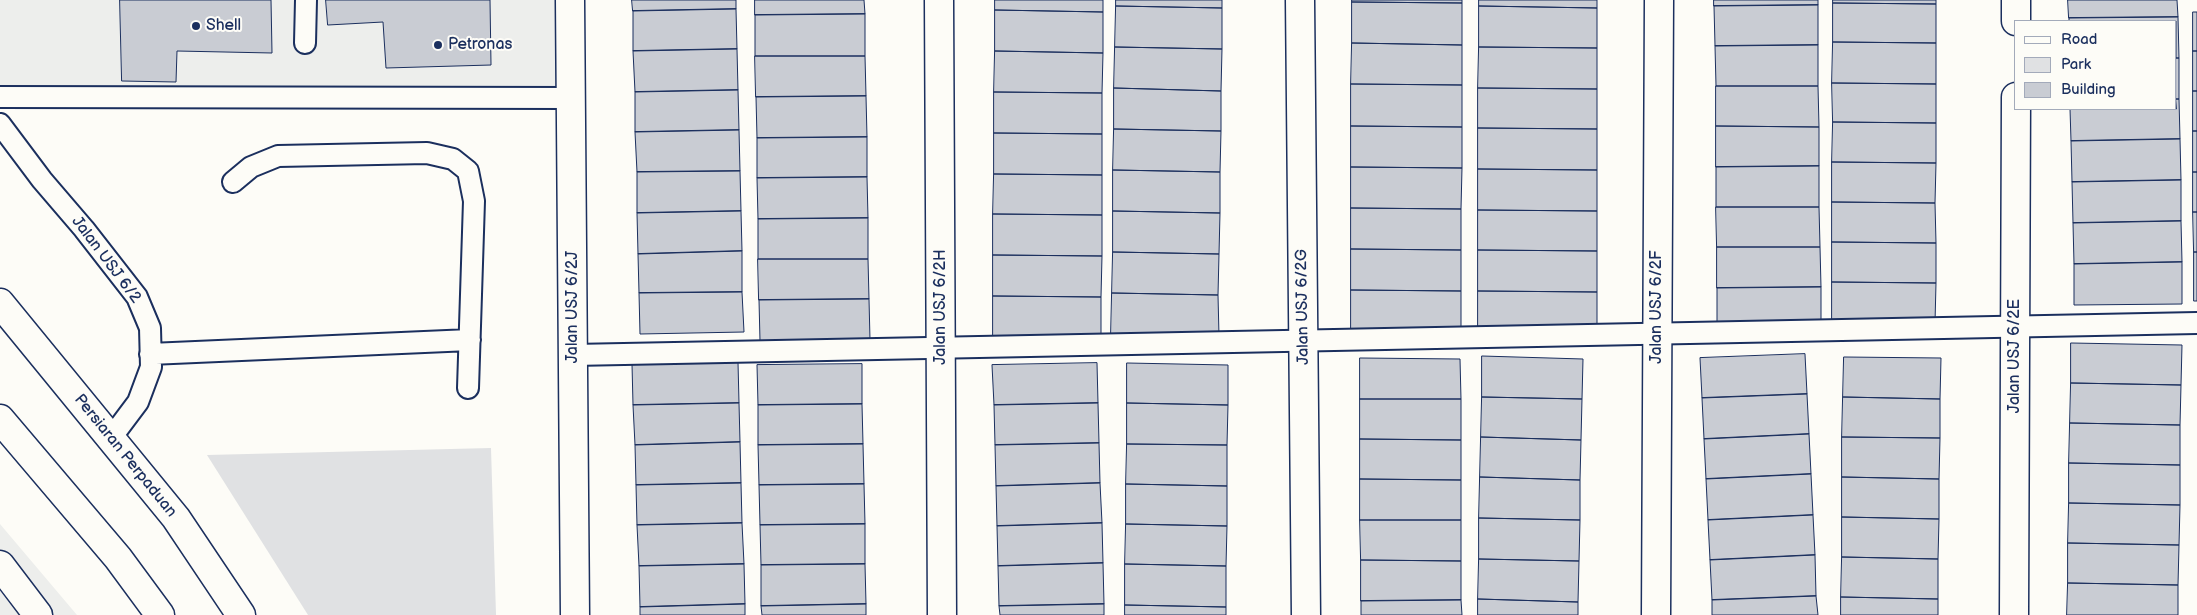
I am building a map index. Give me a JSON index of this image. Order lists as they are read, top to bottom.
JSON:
{
  "streets": {
    "street": [
      "Jalan USJ 6/2J",
      "Jalan USJ 6/2H",
      "Jalan USJ 6/2G",
      "Jalan USJ 6/2F",
      "Jalan USJ 6/2E",
      "Persiaran Perpaduan"
    ],
    "lane": ["Jalan USJ 6/2"]
  },
  "crossings": [
    ["Jalan USJ 6/2", "Persiaran Perpaduan"]
  ],
  "places": ["Shell", "Petronas"],
  "legend": ["Road", "Park", "Building"]
}
